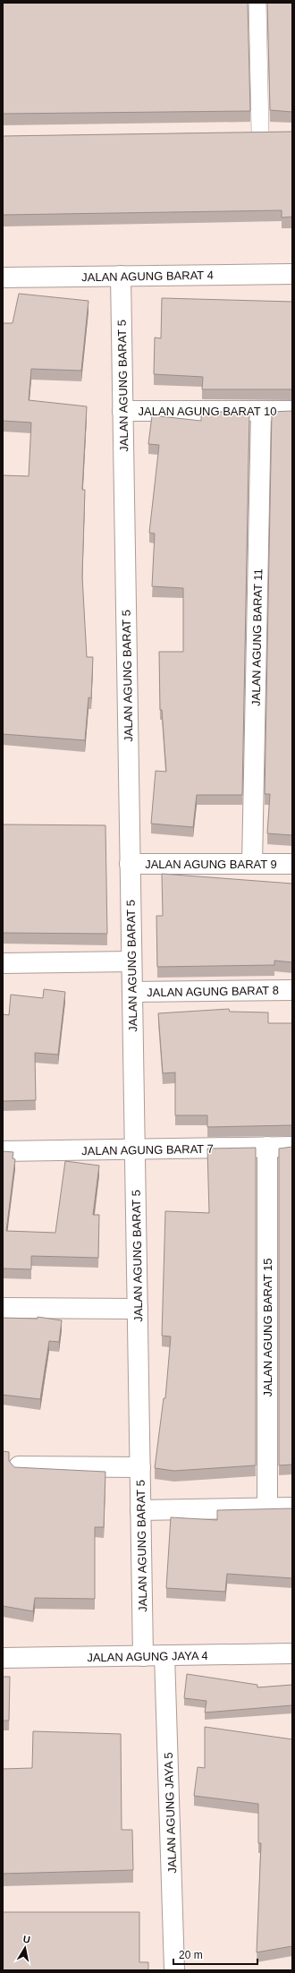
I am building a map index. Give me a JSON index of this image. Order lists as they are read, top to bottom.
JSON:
{
  "streets": {
    "street": [
      "JALAN AGUNG BARAT 4",
      "JALAN AGUNG BARAT 5",
      "JALAN AGUNG BARAT 10",
      "JALAN AGUNG BARAT 11",
      "JALAN AGUNG BARAT 9",
      "JALAN AGUNG BARAT 8",
      "JALAN AGUNG BARAT 7",
      "JALAN AGUNG BARAT 15",
      "JALAN AGUNG JAYA 4",
      "JALAN AGUNG JAYA 5"
    ]
  },
  "crossings": [
    ["JALAN AGUNG BARAT 4", "JALAN AGUNG BARAT 5"],
    ["JALAN AGUNG BARAT 5", "JALAN AGUNG BARAT 10"],
    ["JALAN AGUNG BARAT 5", "JALAN AGUNG BARAT 9"],
    ["JALAN AGUNG BARAT 5", "JALAN AGUNG BARAT 8"],
    ["JALAN AGUNG BARAT 5", "JALAN AGUNG BARAT 7"],
    ["JALAN AGUNG BARAT 5", "JALAN AGUNG JAYA 4"],
    ["JALAN AGUNG BARAT 10", "JALAN AGUNG BARAT 11"],
    ["JALAN AGUNG BARAT 11", "JALAN AGUNG BARAT 9"],
    ["JALAN AGUNG BARAT 7", "JALAN AGUNG BARAT 15"],
    ["JALAN AGUNG JAYA 4", "JALAN AGUNG JAYA 5"]
  ],
  "scale_bar": "20 m",
  "north": "top"
}
